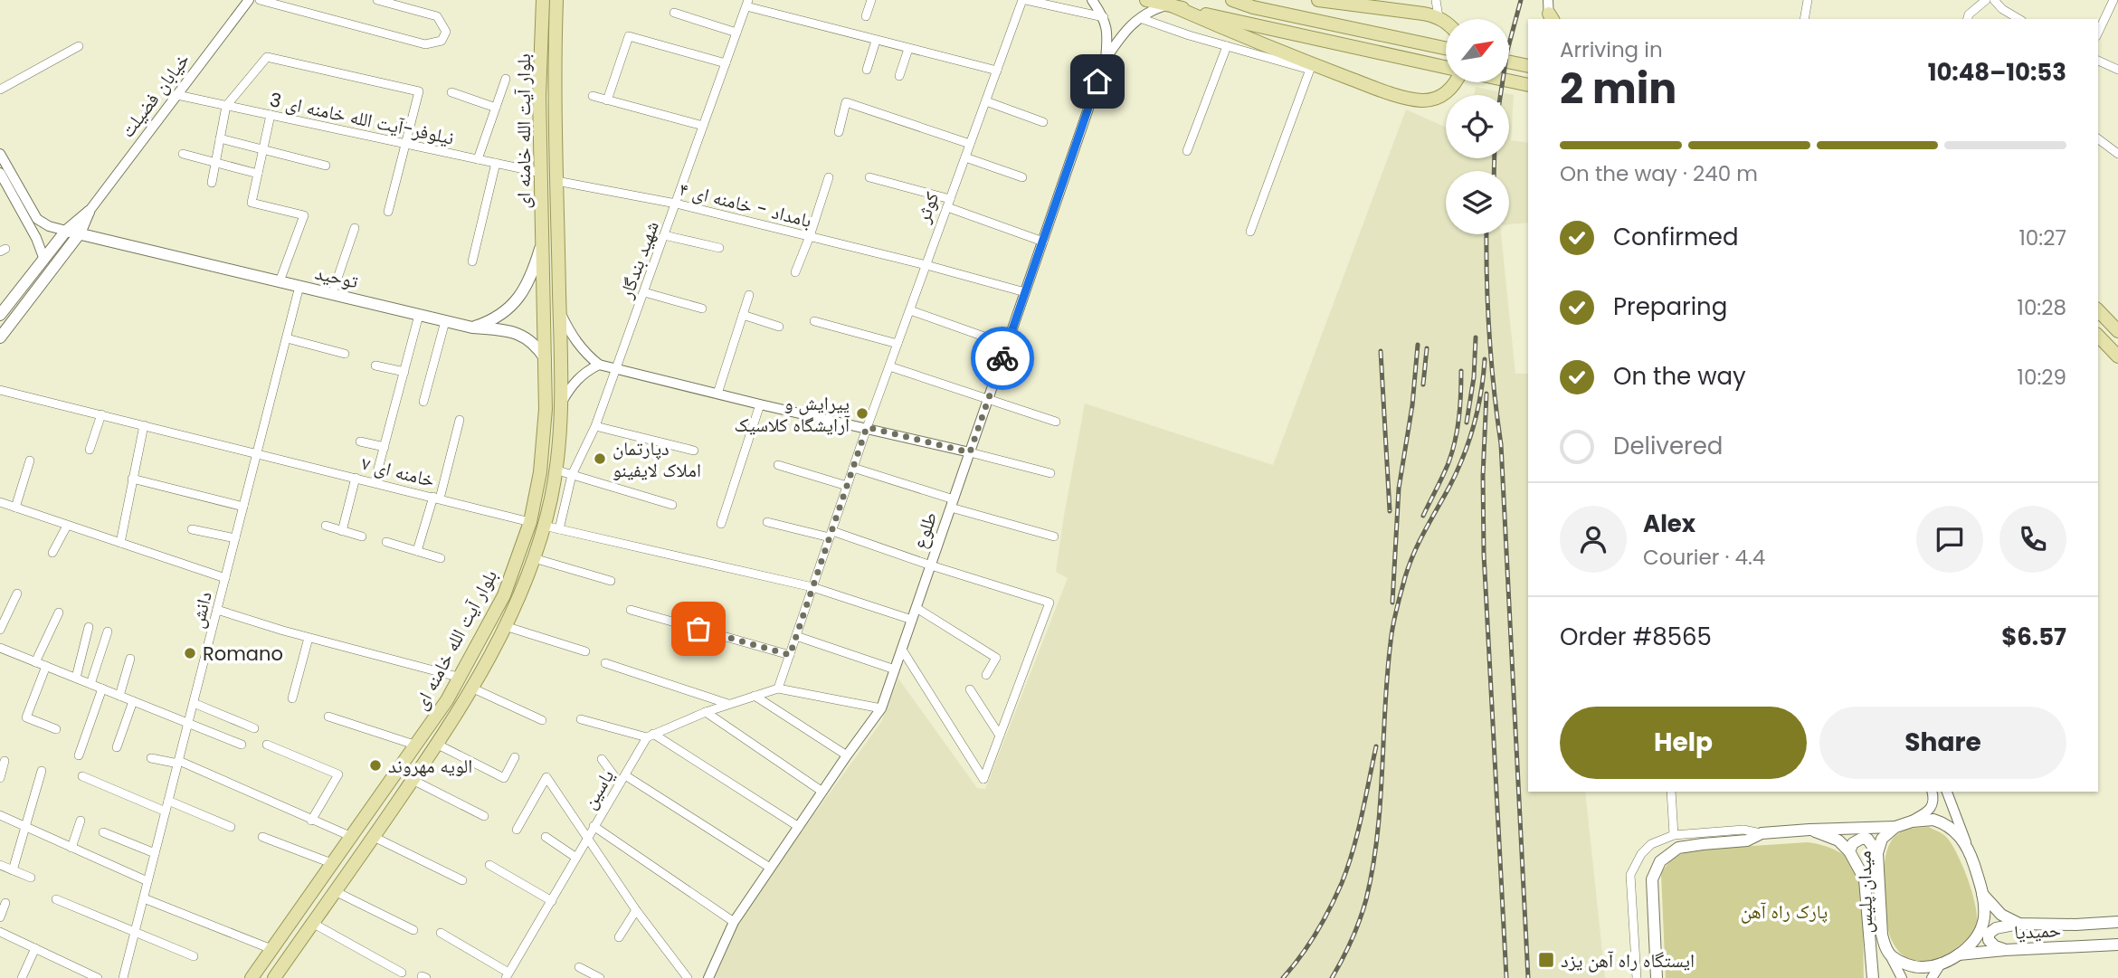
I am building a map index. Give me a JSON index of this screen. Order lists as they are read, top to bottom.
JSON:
{
  "streets": {
    "main road": [
      "خیابان فضیلت",
      "بلوار آیت الله خامنه ای",
      "توحید",
      "میدان پلیس",
      "حمیدیا"
    ],
    "street": [
      "نیلوفر-آیت الله خامنه ای 3",
      "بامداد - خامنه ای ۴",
      "کوثر",
      "شهید بندگار",
      "خامنه ای ۷",
      "طلوع",
      "دانش",
      "یاسین"
    ]
  },
  "crossings": [
    ["خیابان فضیلت", "نیلوفر-آیت الله خامنه ای 3"],
    ["خیابان فضیلت", "توحید"],
    ["نیلوفر-آیت الله خامنه ای 3", "بلوار آیت الله خامنه ای"],
    ["بلوار آیت الله خامنه ای", "بامداد - خامنه ای ۴"],
    ["بلوار آیت الله خامنه ای", "توحید"],
    ["بلوار آیت الله خامنه ای", "خامنه ای ۷"],
    ["بامداد - خامنه ای ۴", "کوثر"],
    ["بامداد - خامنه ای ۴", "شهید بندگار"],
    ["بامداد - خامنه ای ۴", "طلوع"],
    ["کوثر", "خامنه ای ۷"],
    ["شهید بندگار", "خامنه ای ۷"],
    ["توحید", "دانش"],
    ["خامنه ای ۷", "طلوع"],
    ["خامنه ای ۷", "دانش"],
    ["میدان پلیس", "حمیدیا"]
  ],
  "parks": ["پارک راه آهن"],
  "places": {
    "other": [
      "پیرایش و آرایشگاه کلاسیک",
      "دپارتمان املاک لایفینو",
      "Romano",
      "الویه مهروند"
    ],
    "transit": ["ایستگاه راه آهن یزد"]
  },
  "north": "top right",
  "page": {
    "heading": ["2 min", "Arriving in", "10:48–10:53"],
    "panel": [
      "Alex",
      "Courier · 4.4",
      "Order #8565",
      "$6.57"
    ],
    "bar": "On the way · 240 m",
    "list": [
      ["Confirmed", "10:27"],
      ["Preparing", "10:28"],
      ["On the way", "10:29"],
      "Delivered"
    ],
    "buttons": ["Help", "Share"]
  }
}
